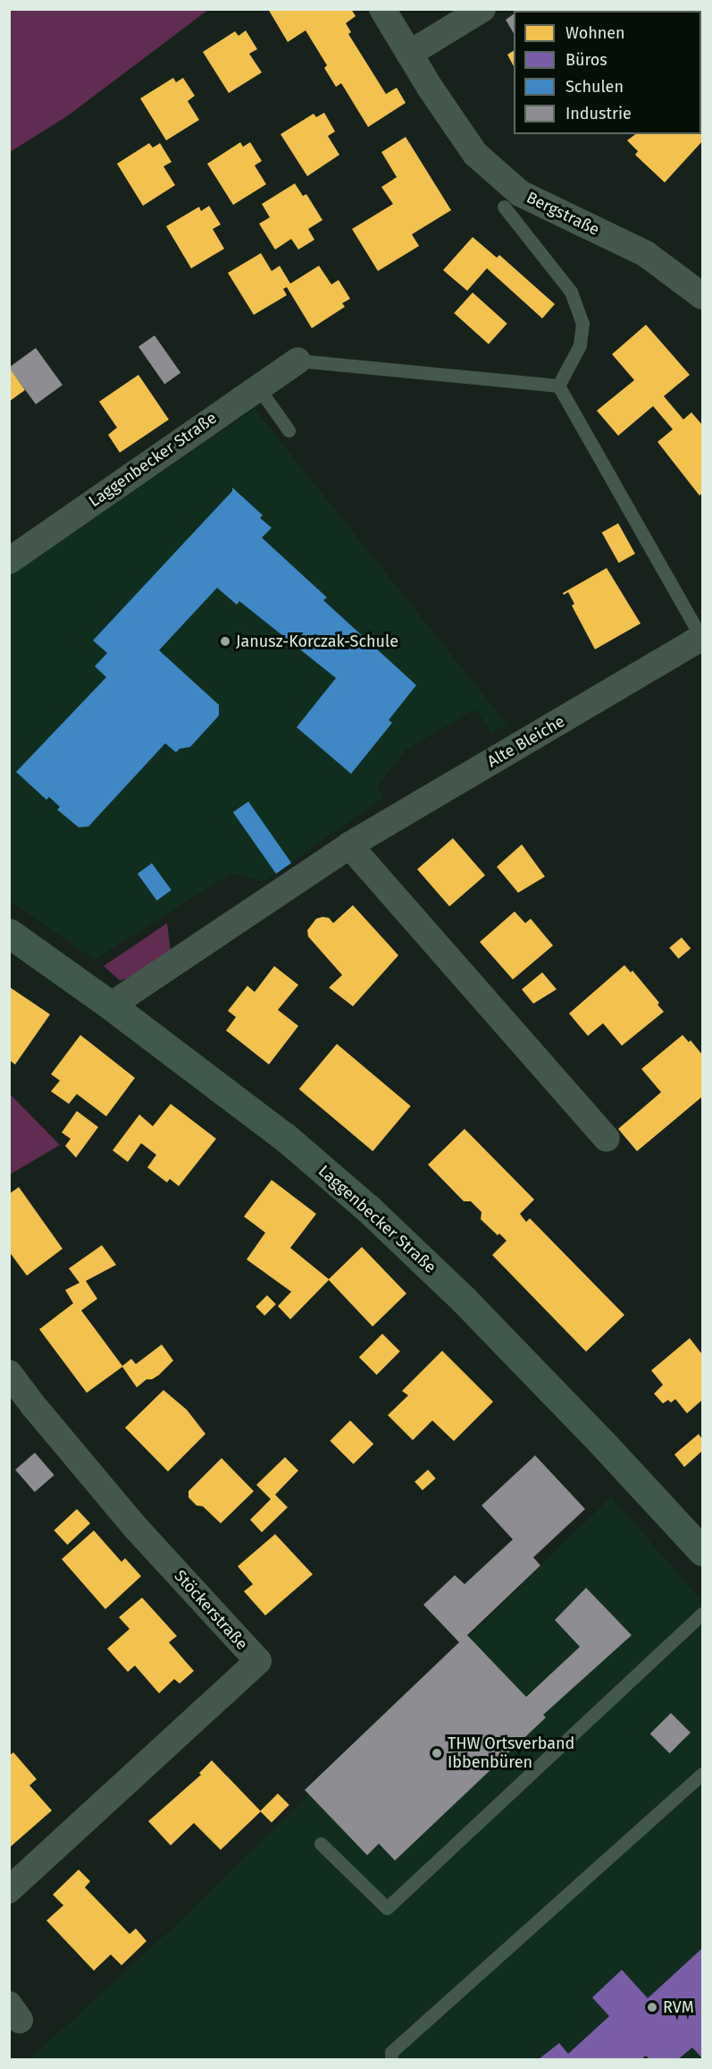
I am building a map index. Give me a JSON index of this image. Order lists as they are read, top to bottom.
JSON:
{
  "streets": {
    "street": [
      "Bergstraße",
      "Laggenbecker Straße",
      "Alte Bleiche",
      "Stöckerstraße"
    ]
  },
  "crossings": [
    ["Laggenbecker Straße", "Alte Bleiche"]
  ],
  "places": ["Janusz-Korczak-Schule", "THW Ortsverband Ibbenbüren", "RVM"],
  "legend": [
    "Wohnen",
    "Büros",
    "Schulen",
    "Industrie"
  ]
}
